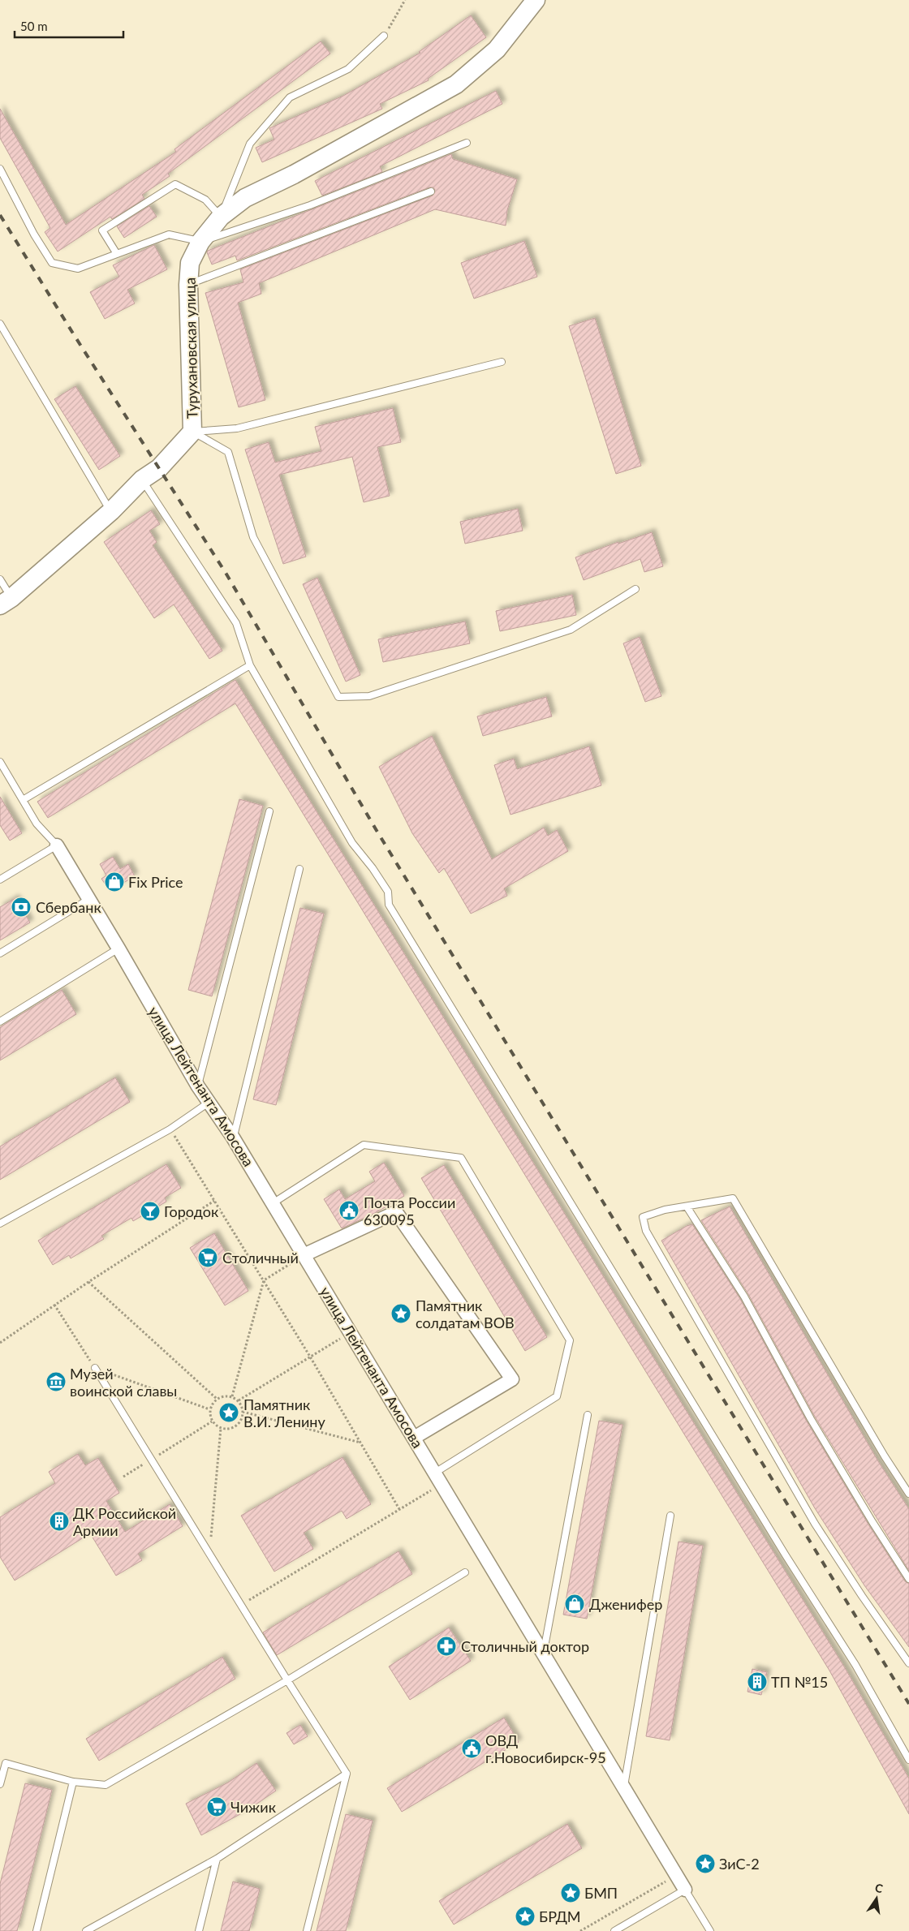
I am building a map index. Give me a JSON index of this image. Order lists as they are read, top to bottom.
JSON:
{
  "streets": {
    "street": ["Турухановская улица", "улица Лейтенанта Амосова"]
  },
  "places": {
    "shop": ["Fix Price", "Дженифер"],
    "bank": ["Сбербанк"],
    "public building": ["Почта России 630095", "ОВД г.Новосибирск-95"],
    "bar": ["Городок"],
    "supermarket": ["Столичный", "Чижик"],
    "place": [
      "Памятник солдатам ВОВ",
      "Памятник В.И. Ленину",
      "ЗиС-2",
      "БМП",
      "БРДМ"
    ],
    "museum": ["Музей воинской славы"],
    "building": ["ДК Российской Армии", "ТП №15"],
    "pharmacy": ["Столичный доктор"]
  },
  "scale_bar": "50 m",
  "north": "top"
}
